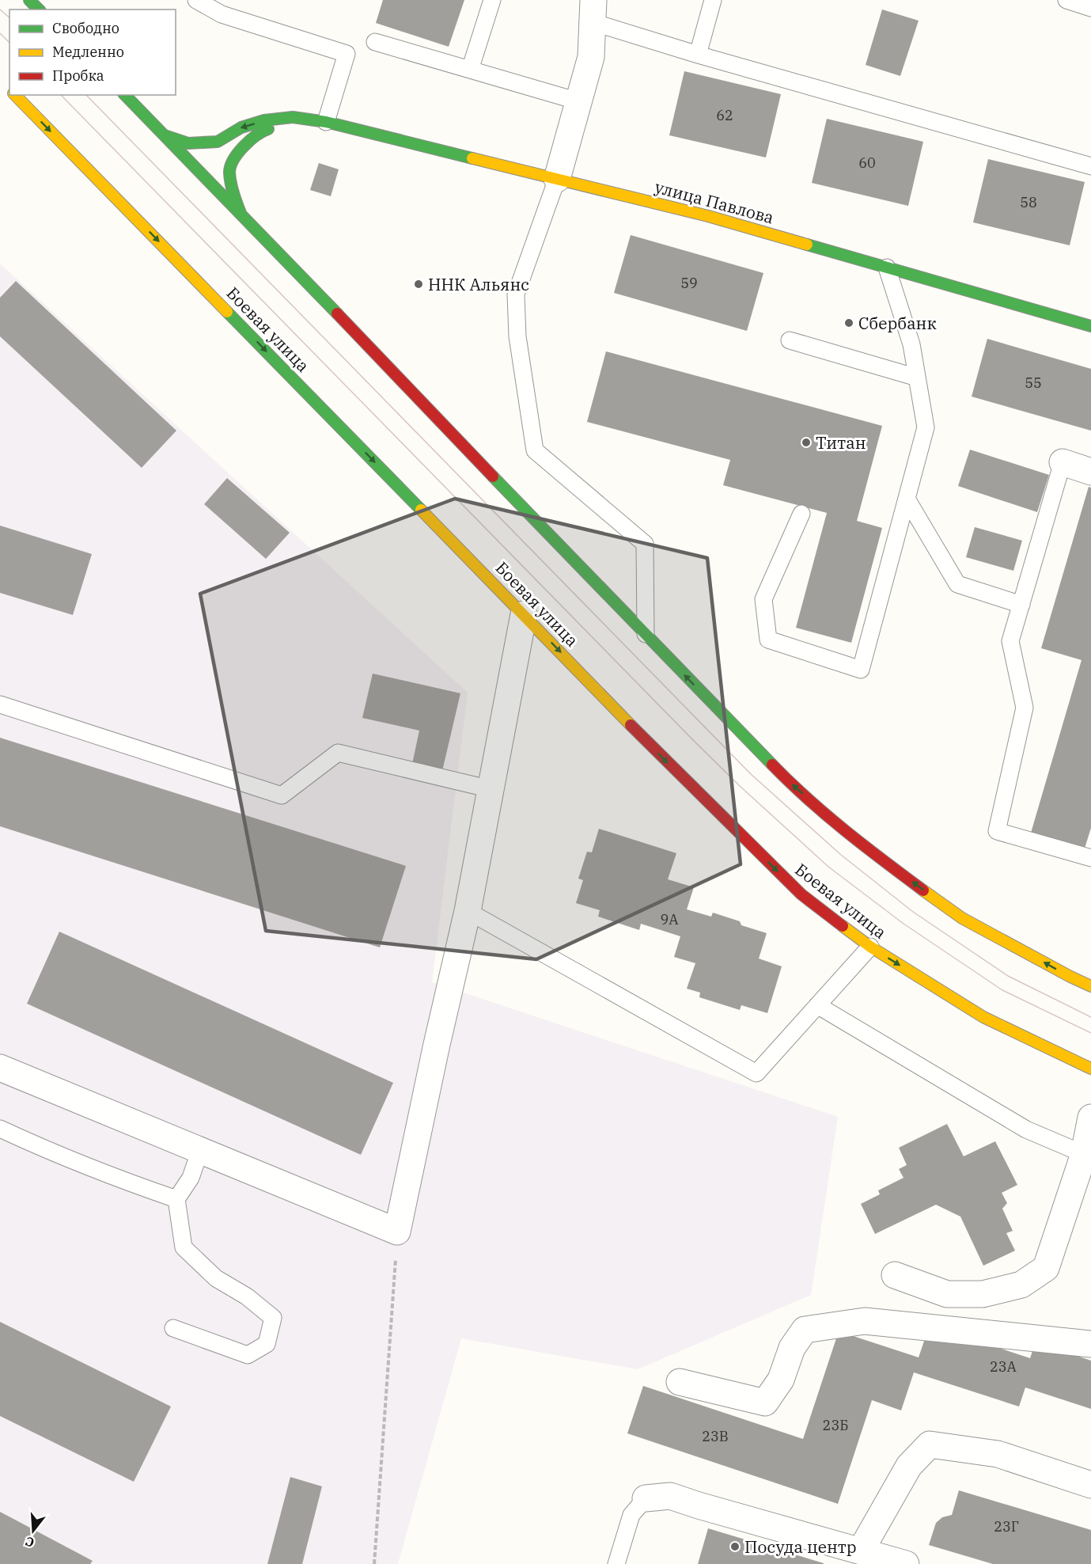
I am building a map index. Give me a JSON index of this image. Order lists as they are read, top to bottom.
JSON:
{
  "streets": {
    "main road": ["улица Павлова", "Боевая улица"]
  },
  "places": [
    "ННК Альянс",
    "Сбербанк",
    "Титан",
    "Посуда центр"
  ],
  "house_numbers": [
    "62",
    "60",
    "58",
    "59",
    "55",
    "9А",
    "23А",
    "23Б",
    "23В",
    "23Г"
  ],
  "legend": ["Свободно", "Медленно", "Пробка"],
  "north": "bottom"
}
